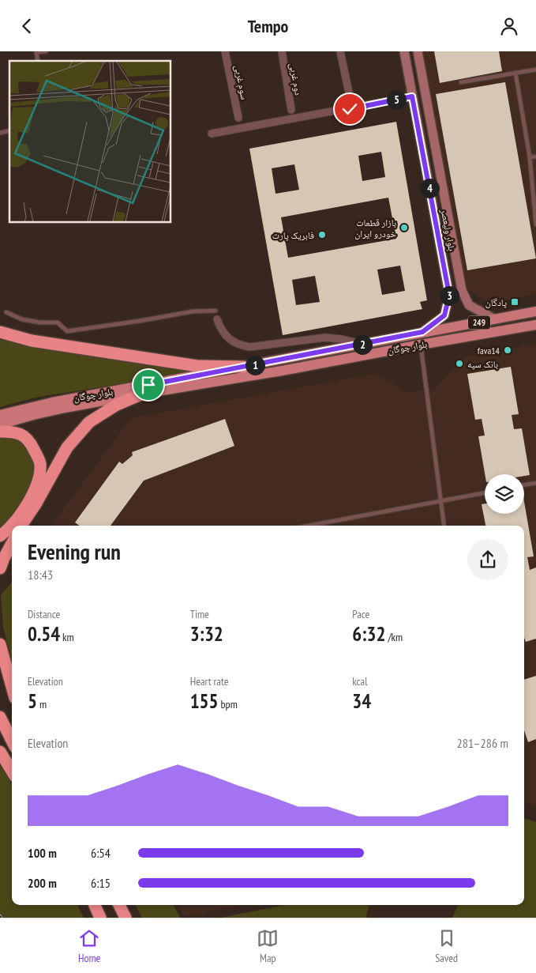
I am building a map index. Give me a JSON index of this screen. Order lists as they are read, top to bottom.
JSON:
{
  "streets": {
    "main road": ["بلوار ولیعصر", "249", "بلوار چوگان"],
    "street": ["دوم غربی", "سوم غربی"]
  },
  "crossings": [
    ["بلوار ولیعصر", "بلوار چوگان"]
  ],
  "places": {
    "other": [
      "بازار قطعات خودرو ایران",
      "فابریک پارت",
      "fava14",
      "بانک سپه"
    ],
    "transit": ["پادگان"]
  },
  "page": {
    "header": "Tempo",
    "pins": [
      "5",
      "4",
      "3",
      "2",
      "1"
    ],
    "heading": ["Evening run", "18:43"],
    "stats": [
      ["Distance", "0.54 km"],
      ["Time", "3:32"],
      ["Pace", "6:32 /km"],
      ["Elevation", "5 m"],
      ["Heart rate", "155 bpm"],
      ["kcal", "34"]
    ],
    "chart": ["Elevation", "281–286 m"],
    "list": [
      {
        "name": "100 m",
        "note": "6:54"
      },
      {
        "name": "200 m",
        "note": "6:15"
      }
    ],
    "tabs": ["Home", "Map", "Saved"]
  }
}
